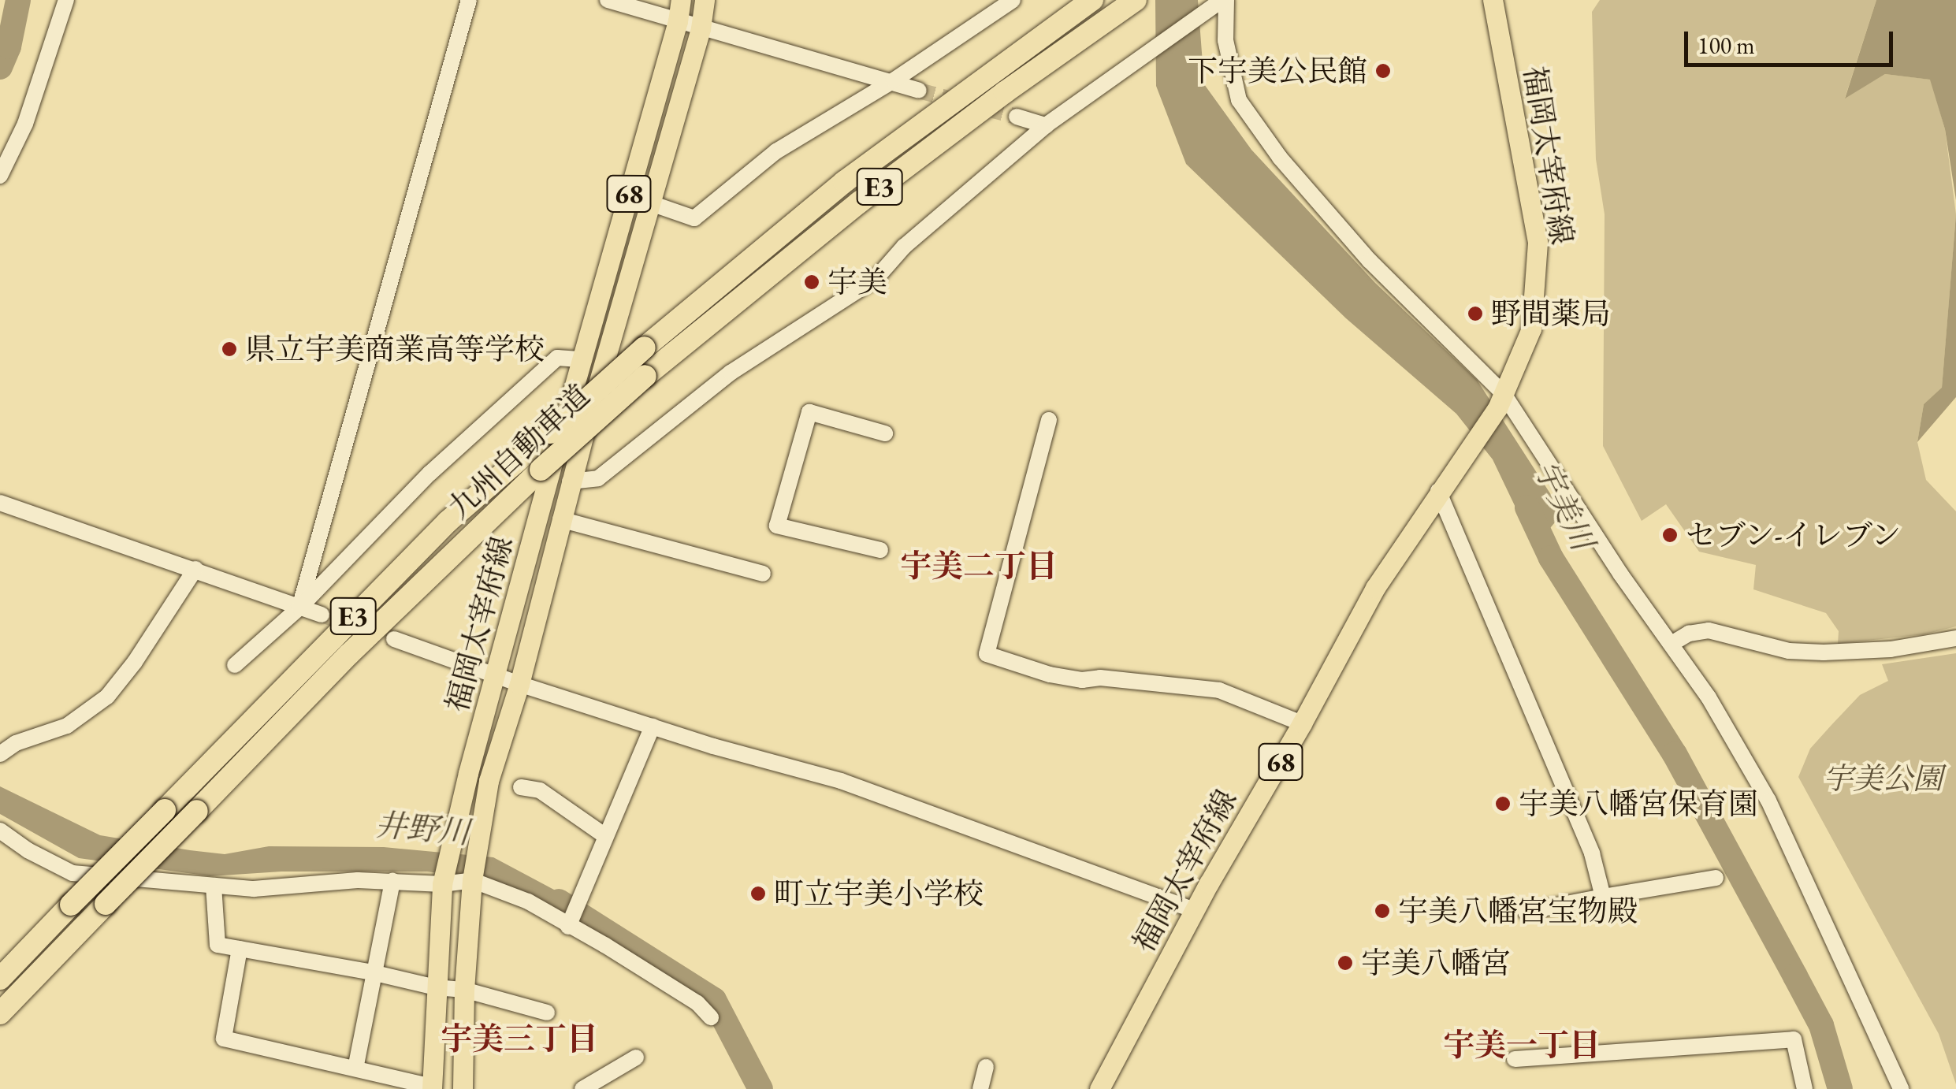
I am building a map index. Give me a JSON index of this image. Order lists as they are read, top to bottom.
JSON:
{
  "streets": {
    "highway": ["E3", "九州自動車道"],
    "main road": ["福岡太宰府線", "68"]
  },
  "districts": ["宇美二丁目", "宇美三丁目", "宇美一丁目"],
  "water": ["宇美川", "井野川"],
  "parks": ["宇美公園"],
  "places": [
    "下宇美公民館",
    "宇美",
    "野間薬局",
    "県立宇美商業高等学校",
    "セブン-イレブン",
    "宇美八幡宮保育園",
    "町立宇美小学校",
    "宇美八幡宮宝物殿",
    "宇美八幡宮"
  ],
  "scale_bar": "100 m"
}
